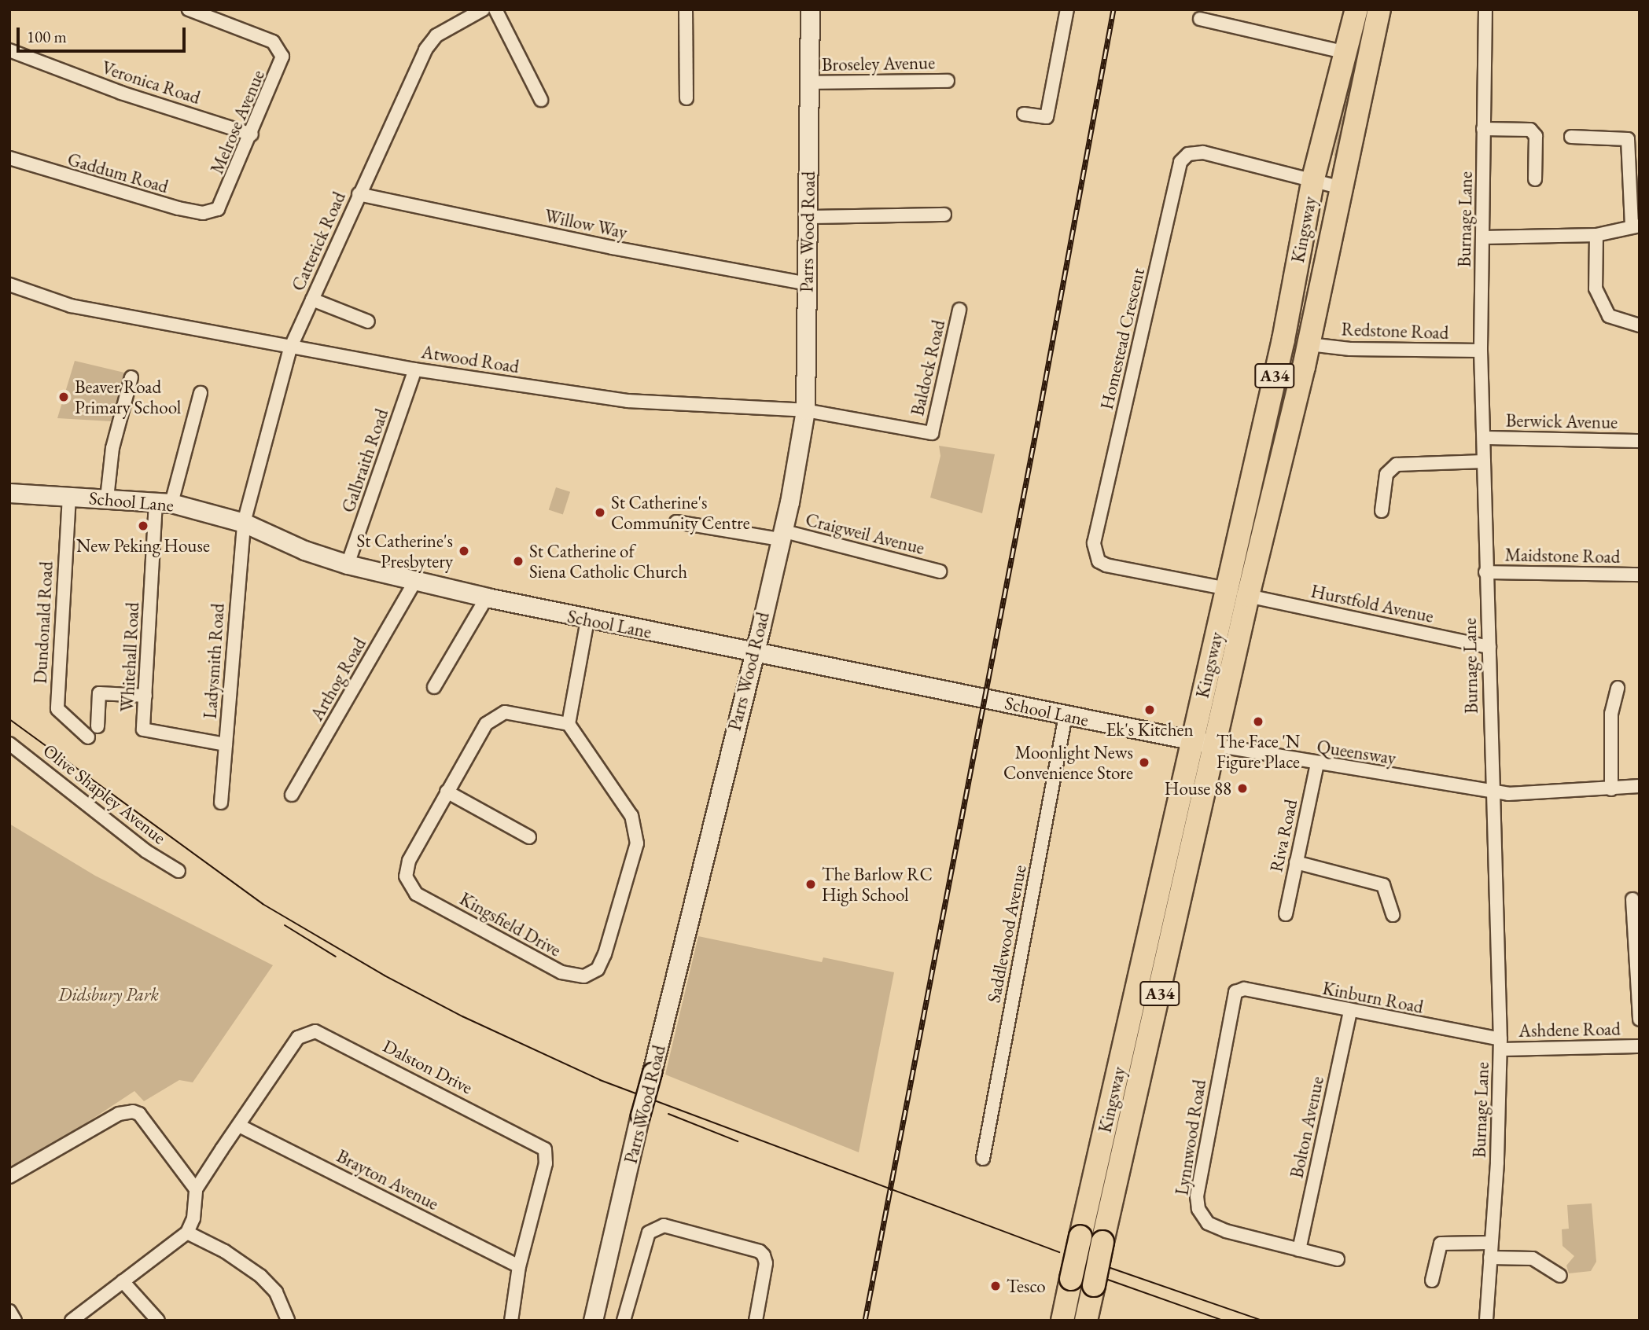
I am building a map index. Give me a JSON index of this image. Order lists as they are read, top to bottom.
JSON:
{
  "streets": {
    "highway": ["Kingsway", "A34"],
    "street": [
      "Broseley Avenue",
      "Veronica Road",
      "Melrose Avenue",
      "Gaddum Road",
      "Burnage Lane",
      "Willow Way",
      "Parrs Wood Road",
      "Catterick Road",
      "Redstone Road",
      "Homestead Crescent",
      "Atwood Road",
      "Baldock Road",
      "Berwick Avenue",
      "Galbraith Road",
      "School Lane",
      "Craigweil Avenue",
      "Maidstone Road",
      "Hurstfold Avenue",
      "Dundonald Road",
      "Whitehall Road",
      "Ladysmith Road",
      "Arthog Road",
      "Queensway",
      "Olive Shapley Avenue",
      "Riva Road",
      "Kingsfield Drive",
      "Saddlewood Avenue",
      "Kinburn Road",
      "Ashdene Road",
      "Dalston Drive",
      "Bolton Avenue",
      "Lynnwood Road",
      "Brayton Avenue"
    ]
  },
  "crossings": [
    ["Broseley Avenue", "Parrs Wood Road"],
    ["Veronica Road", "Melrose Avenue"],
    ["Melrose Avenue", "Gaddum Road"],
    ["Burnage Lane", "Redstone Road"],
    ["Burnage Lane", "Berwick Avenue"],
    ["Burnage Lane", "Maidstone Road"],
    ["Burnage Lane", "Hurstfold Avenue"],
    ["Burnage Lane", "Queensway"],
    ["Burnage Lane", "Kinburn Road"],
    ["Burnage Lane", "Ashdene Road"],
    ["Willow Way", "Parrs Wood Road"],
    ["Willow Way", "Catterick Road"],
    ["Kingsway", "Redstone Road"],
    ["Kingsway", "Homestead Crescent"],
    ["Kingsway", "School Lane"],
    ["Kingsway", "Hurstfold Avenue"],
    ["Kingsway", "Queensway"],
    ["Parrs Wood Road", "Atwood Road"],
    ["Parrs Wood Road", "School Lane"],
    ["Parrs Wood Road", "Craigweil Avenue"],
    ["Catterick Road", "Atwood Road"],
    ["Catterick Road", "School Lane"],
    ["Catterick Road", "Ladysmith Road"],
    ["Homestead Crescent", "Hurstfold Avenue"],
    ["Atwood Road", "Baldock Road"],
    ["Atwood Road", "Galbraith Road"],
    ["Galbraith Road", "School Lane"],
    ["School Lane", "Dundonald Road"],
    ["School Lane", "Whitehall Road"],
    ["School Lane", "Ladysmith Road"],
    ["School Lane", "Arthog Road"],
    ["School Lane", "Queensway"],
    ["School Lane", "Saddlewood Avenue"],
    ["Whitehall Road", "Ladysmith Road"],
    ["Queensway", "Riva Road"],
    ["Kinburn Road", "Ashdene Road"],
    ["Kinburn Road", "Bolton Avenue"],
    ["Kinburn Road", "Lynnwood Road"],
    ["Dalston Drive", "Brayton Avenue"],
    ["Bolton Avenue", "Lynnwood Road"]
  ],
  "parks": ["Didsbury Park"],
  "places": [
    "Beaver Road Primary School",
    "St Catherine's Community Centre",
    "New Peking House",
    "St Catherine's Presbytery",
    "St Catherine of Siena Catholic Church",
    "Ek's Kitchen",
    "The Face 'N Figure Place",
    "Moonlight News Convenience Store",
    "House 88",
    "The Barlow RC High School",
    "Tesco"
  ],
  "scale_bar": "100 m"
}
